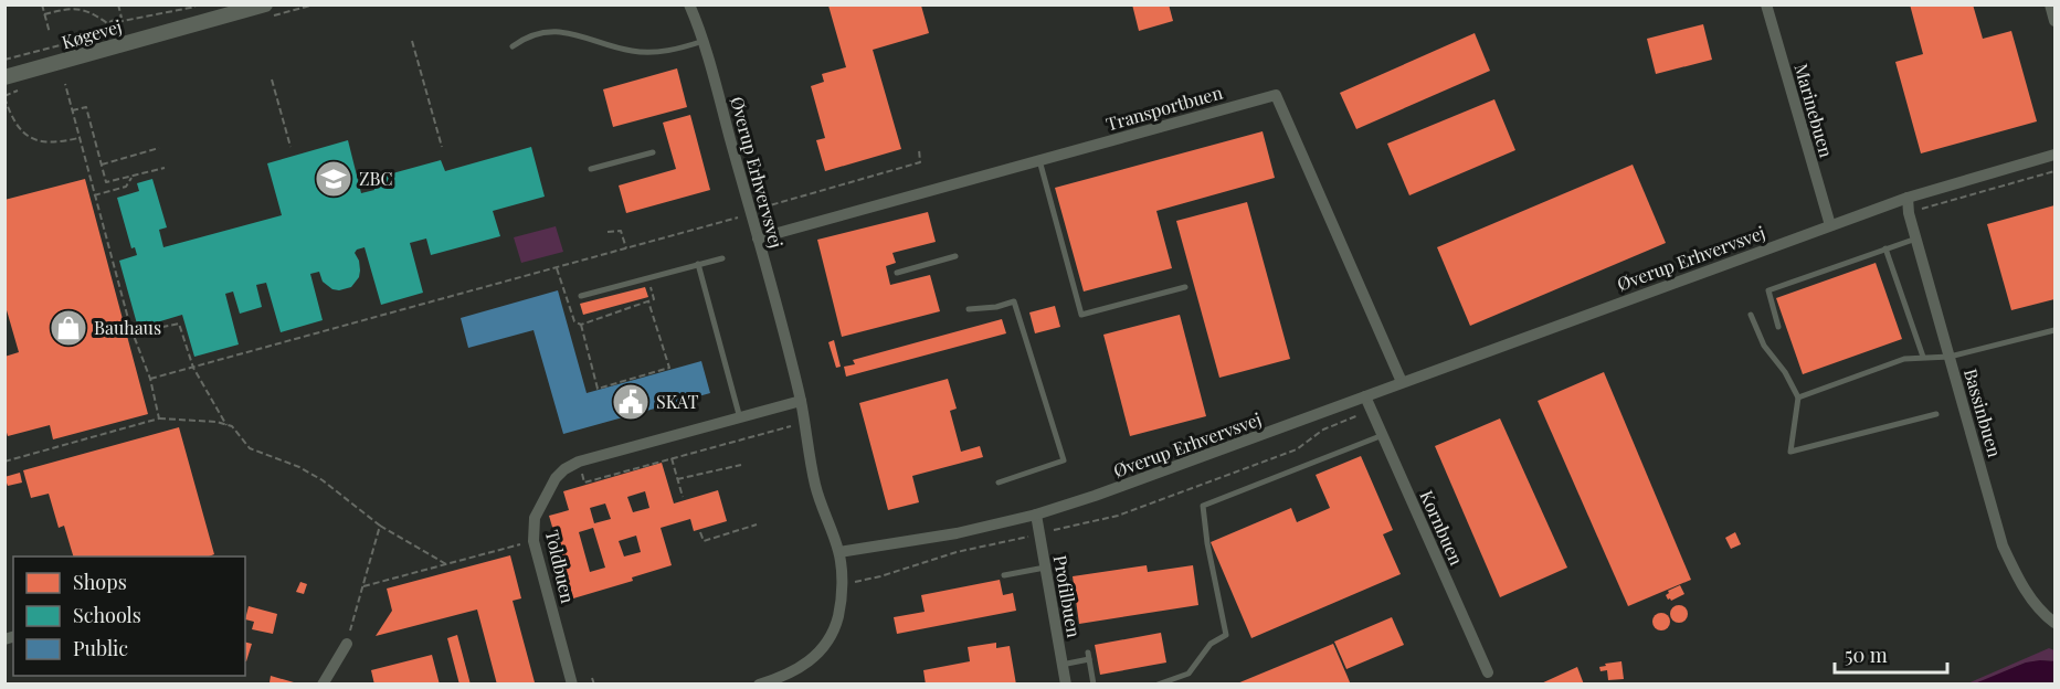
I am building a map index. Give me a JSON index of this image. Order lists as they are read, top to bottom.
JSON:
{
  "streets": {
    "street": [
      "Køgevej",
      "Transportbuen",
      "Marinebuen",
      "Øverup Erhvervsvej",
      "Bassinbuen",
      "Kornbuen",
      "Toldbuen",
      "Profilbuen"
    ]
  },
  "crossings": [
    ["Transportbuen", "Øverup Erhvervsvej"],
    ["Marinebuen", "Øverup Erhvervsvej"],
    ["Øverup Erhvervsvej", "Bassinbuen"],
    ["Øverup Erhvervsvej", "Kornbuen"],
    ["Øverup Erhvervsvej", "Toldbuen"],
    ["Øverup Erhvervsvej", "Profilbuen"]
  ],
  "places": {
    "school or university": ["ZBC"],
    "shop": ["Bauhaus"],
    "public building": ["SKAT"]
  },
  "legend": ["Shops", "Schools", "Public"],
  "scale_bar": "50 m"
}
